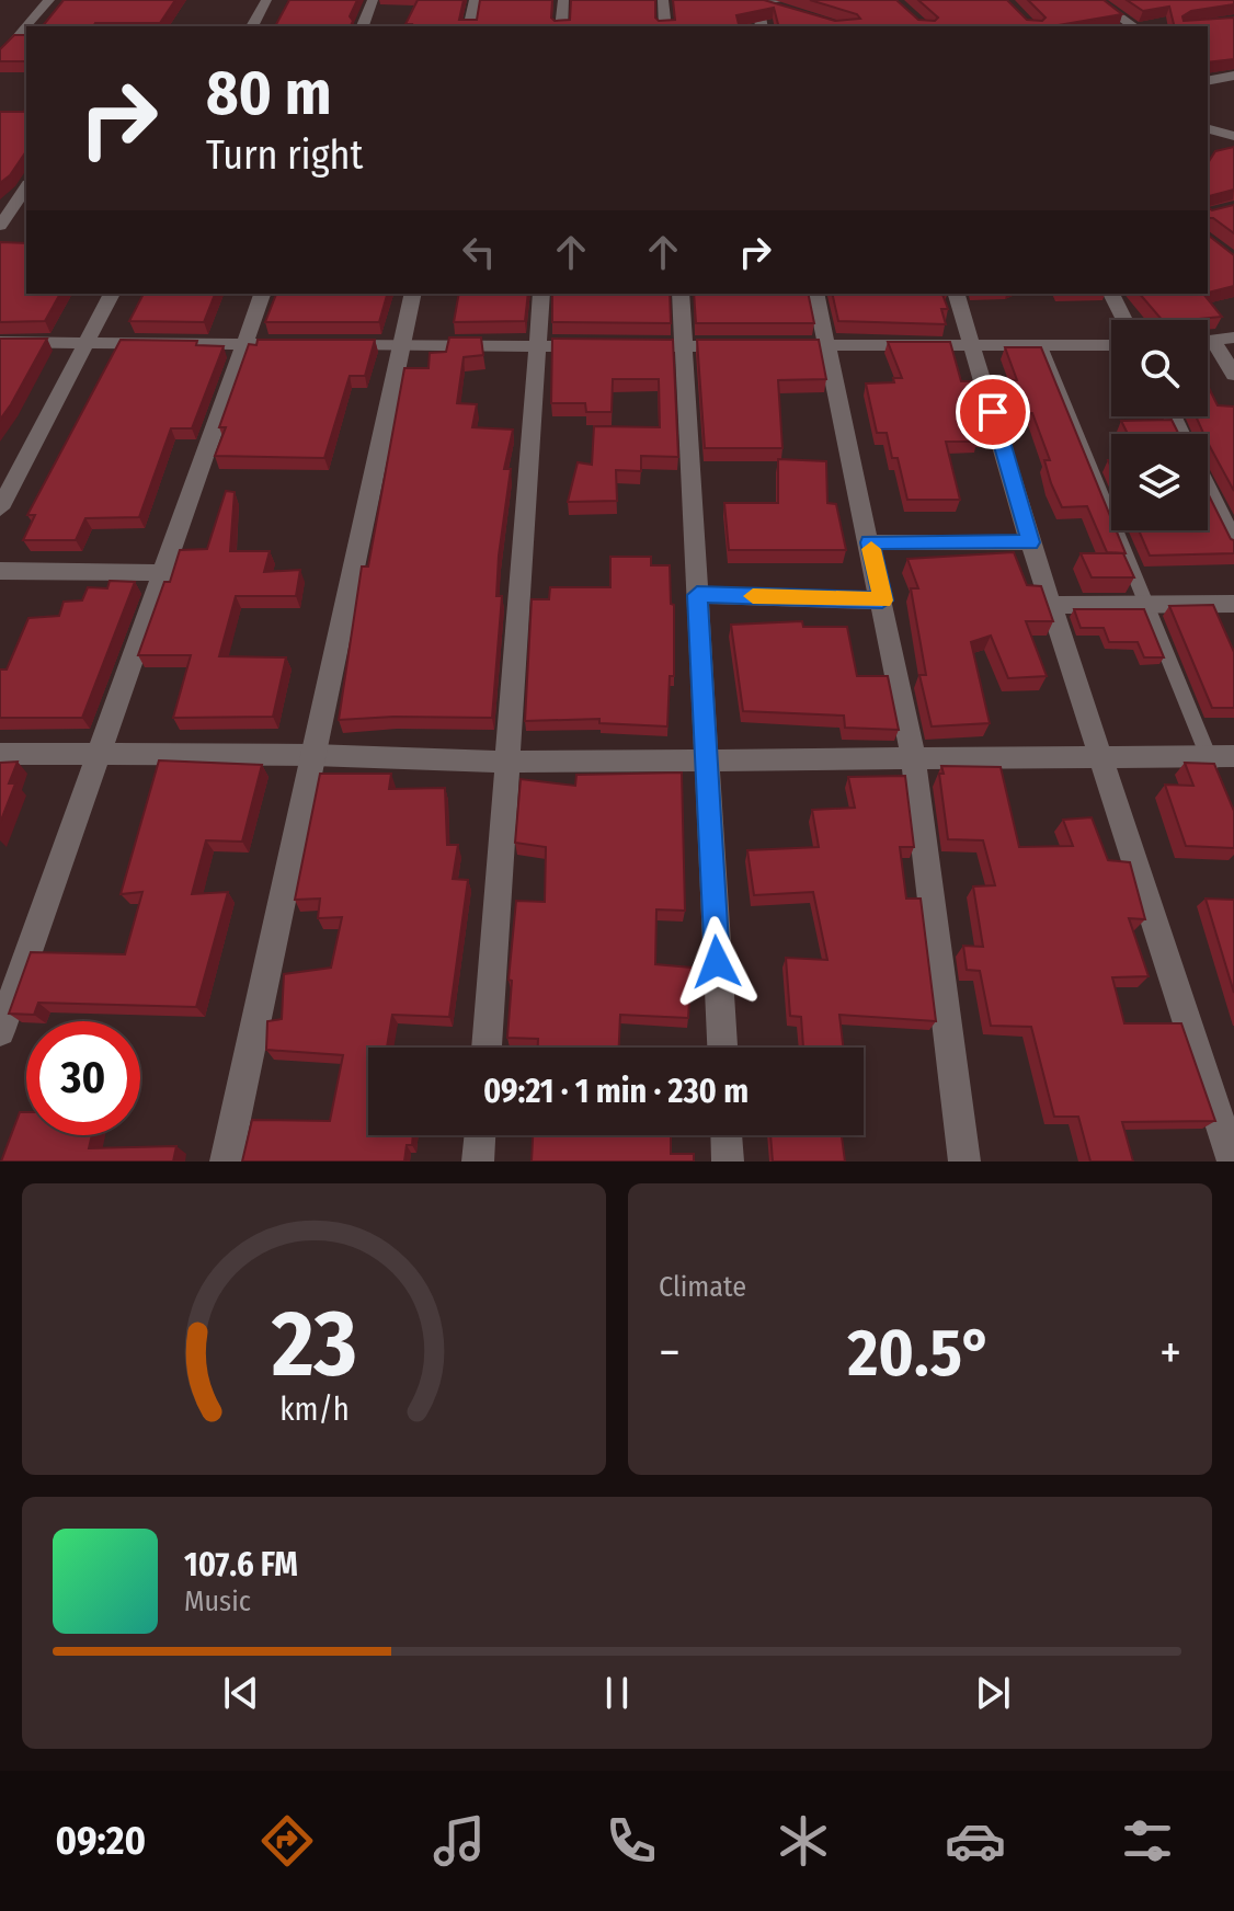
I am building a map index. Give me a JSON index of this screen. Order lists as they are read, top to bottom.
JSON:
{
  "page": {
    "turn": ["80 m", "Turn right"],
    "limit": "30",
    "trip": "09:21 · 1 min · 230 m",
    "tile": "Climate",
    "heat": ["−", "20.5°", "+"],
    "song": ["107.6 FM", "Music"],
    "tabs": "09:20",
    "gauge": ["23", "km/h"]
  }
}
